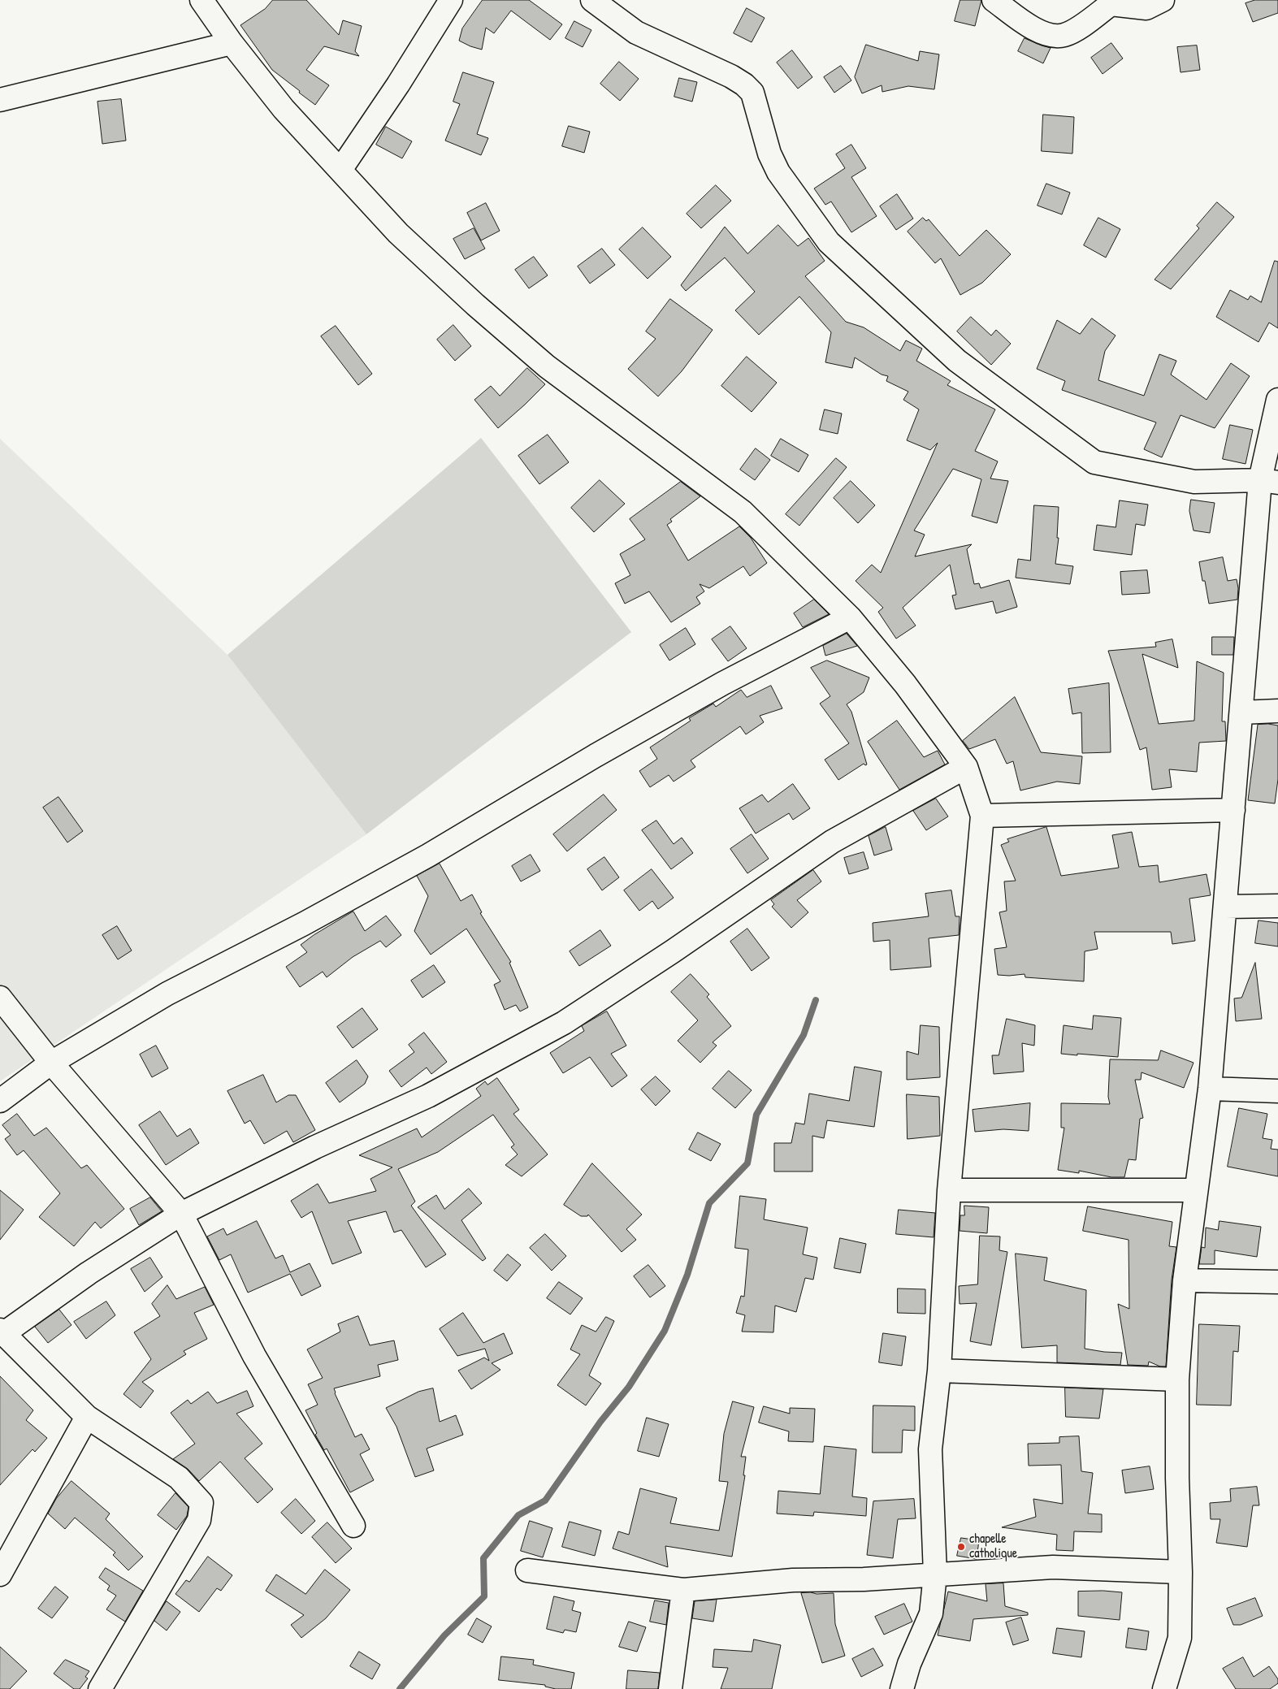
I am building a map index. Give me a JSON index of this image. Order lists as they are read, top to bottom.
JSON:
{
  "places": ["chapelle catholique"]
}
